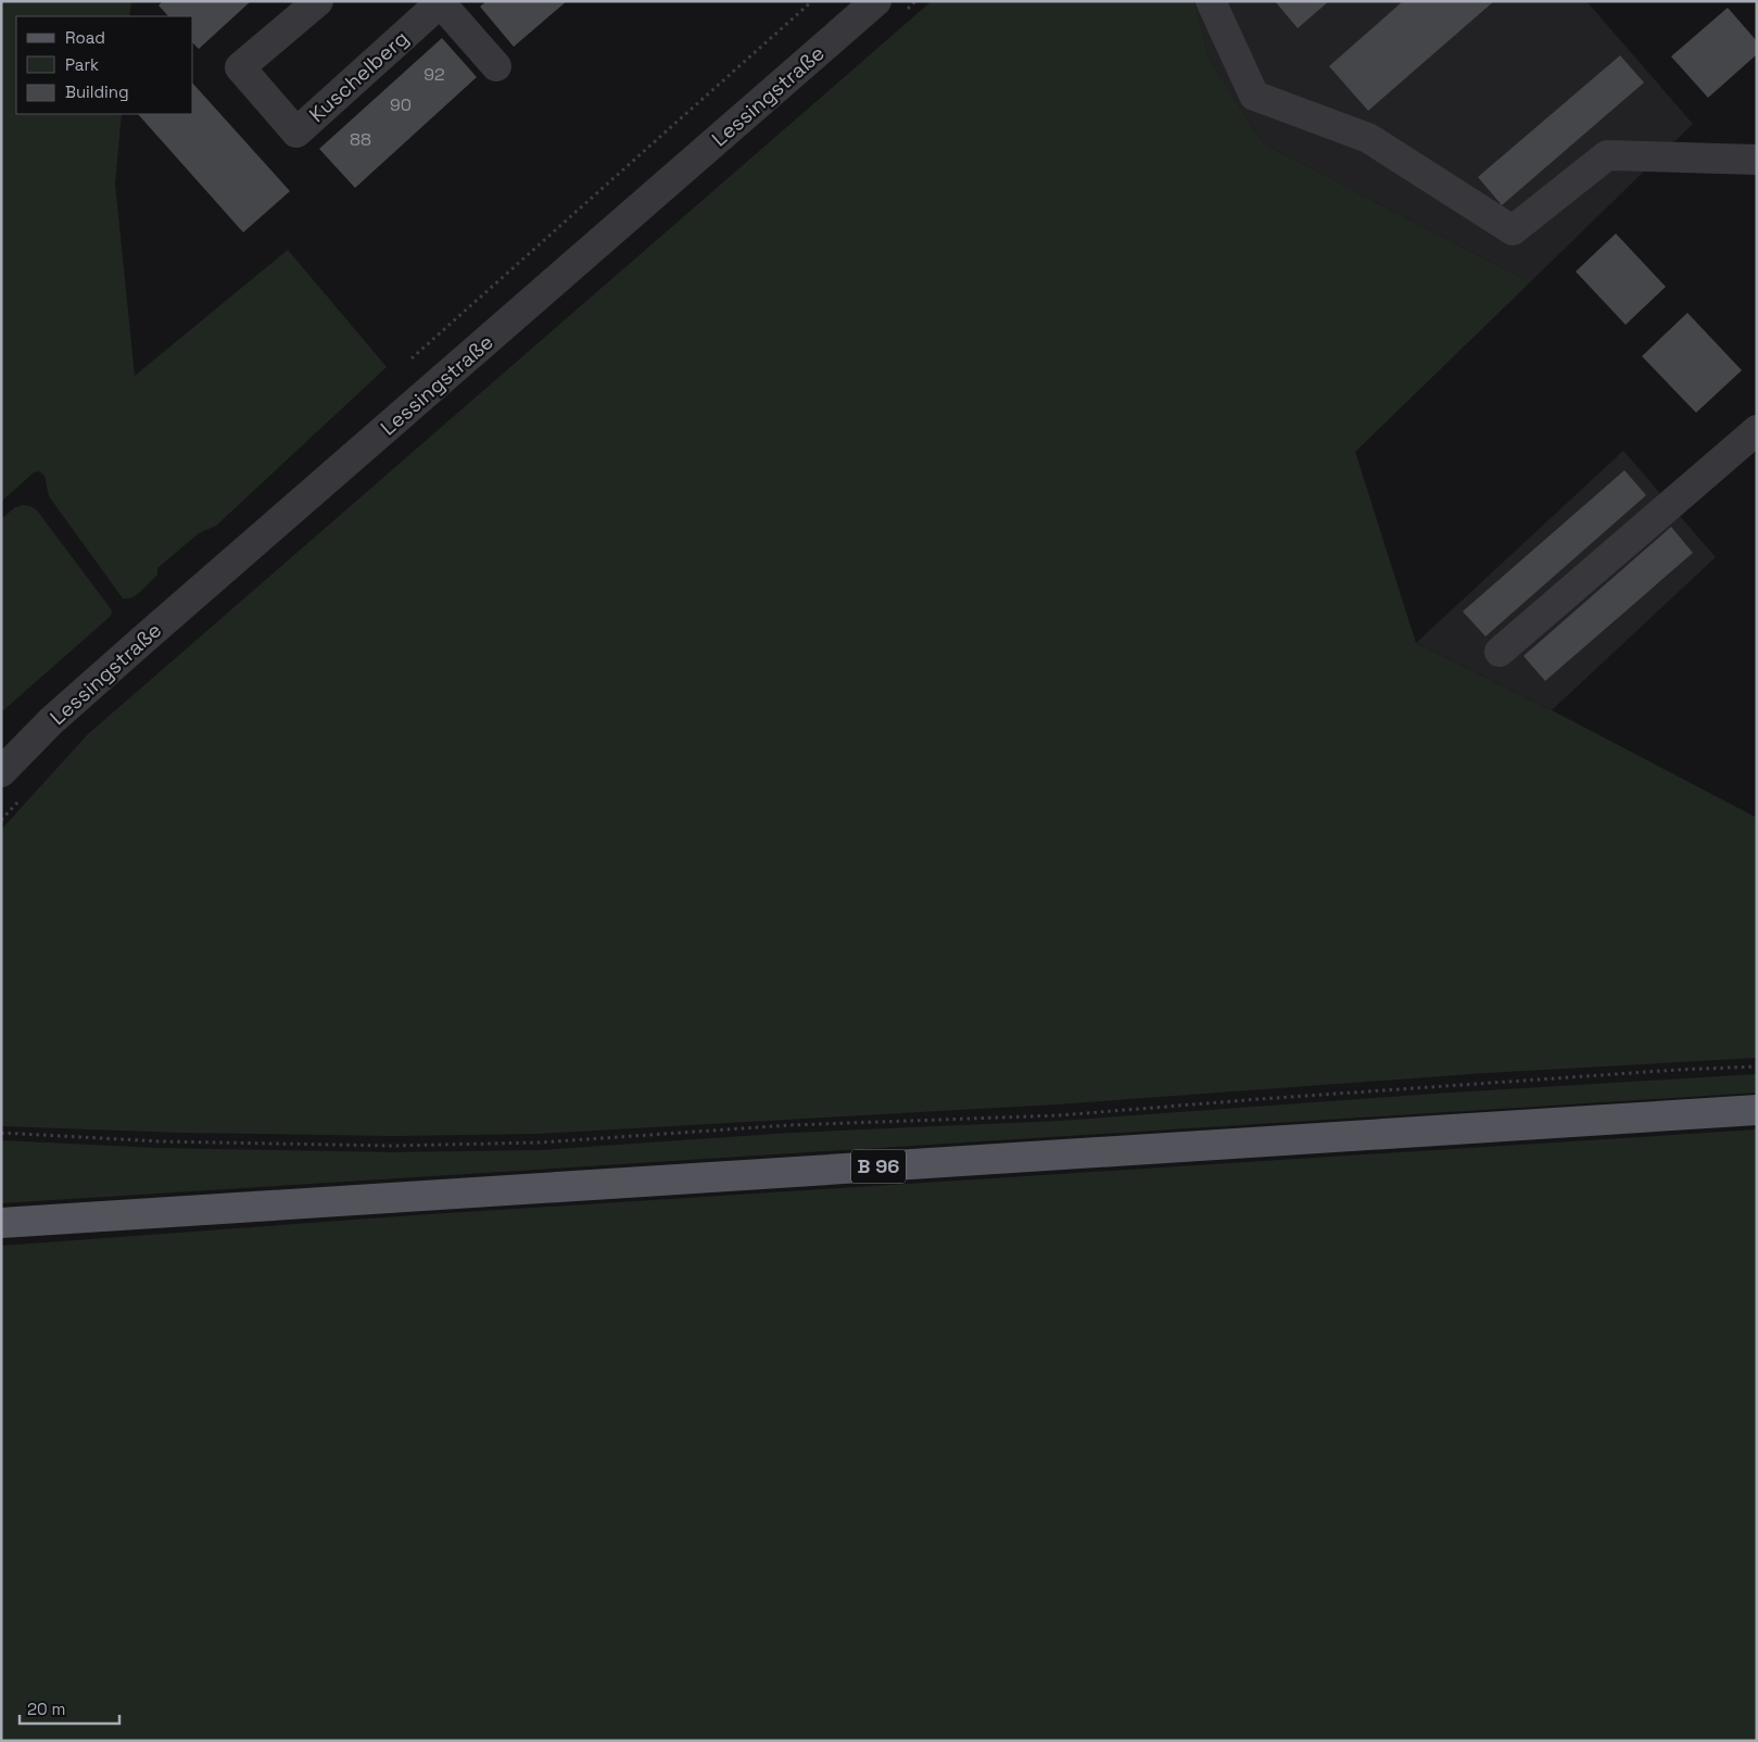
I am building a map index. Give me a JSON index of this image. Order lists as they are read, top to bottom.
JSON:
{
  "streets": {
    "main road": ["B 96"],
    "street": ["Kuschelberg", "Lessingstraße"]
  },
  "house_numbers": ["92", "90", "88"],
  "legend": ["Road", "Park", "Building"],
  "scale_bar": "20 m"
}
